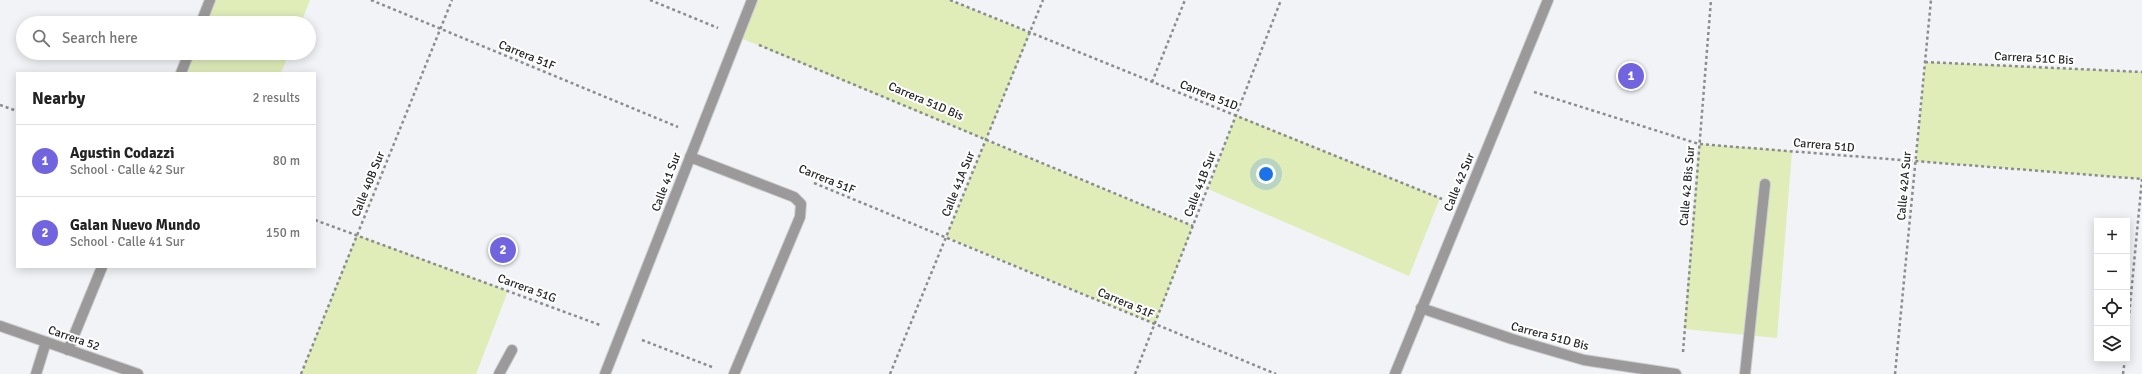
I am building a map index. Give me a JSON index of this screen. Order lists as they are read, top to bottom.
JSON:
{
  "streets": {
    "street": [
      "Carrera 51D Bis",
      "Calle 41 Sur",
      "Calle 42 Sur",
      "Carrera 52"
    ],
    "path": [
      "Carrera 51F",
      "Carrera 51C Bis",
      "Carrera 51D",
      "Calle 40B Sur",
      "Calle 41A Sur",
      "Calle 41B Sur",
      "Calle 42 Bis Sur",
      "Calle 42A Sur",
      "Carrera 51G"
    ]
  },
  "crossings": [
    ["Carrera 51F", "Calle 41 Sur"],
    ["Carrera 51F", "Calle 40B Sur"],
    ["Carrera 51F", "Calle 41A Sur"],
    ["Carrera 51F", "Calle 41B Sur"],
    ["Carrera 51C Bis", "Calle 42A Sur"],
    ["Carrera 51D", "Calle 42 Sur"],
    ["Carrera 51D", "Calle 41A Sur"],
    ["Carrera 51D", "Calle 41B Sur"],
    ["Carrera 51D", "Calle 42 Bis Sur"],
    ["Carrera 51D", "Calle 42A Sur"],
    ["Carrera 51D Bis", "Calle 41 Sur"],
    ["Carrera 51D Bis", "Calle 42 Sur"],
    ["Carrera 51D Bis", "Calle 41A Sur"],
    ["Carrera 51D Bis", "Calle 41B Sur"],
    ["Calle 41 Sur", "Carrera 51G"],
    ["Calle 40B Sur", "Carrera 51G"]
  ],
  "page": {
    "search": "Search here",
    "pins": ["1", "2"],
    "heading": ["Nearby", "2 results"],
    "list": [
      {
        "mark": "1",
        "name": "Agustin Codazzi",
        "note": "School · Calle 42 Sur",
        "value": "80 m"
      },
      {
        "mark": "2",
        "name": "Galan Nuevo Mundo",
        "note": "School · Calle 41 Sur",
        "value": "150 m"
      }
    ],
    "map_buttons": ["+", "−"]
  }
}
